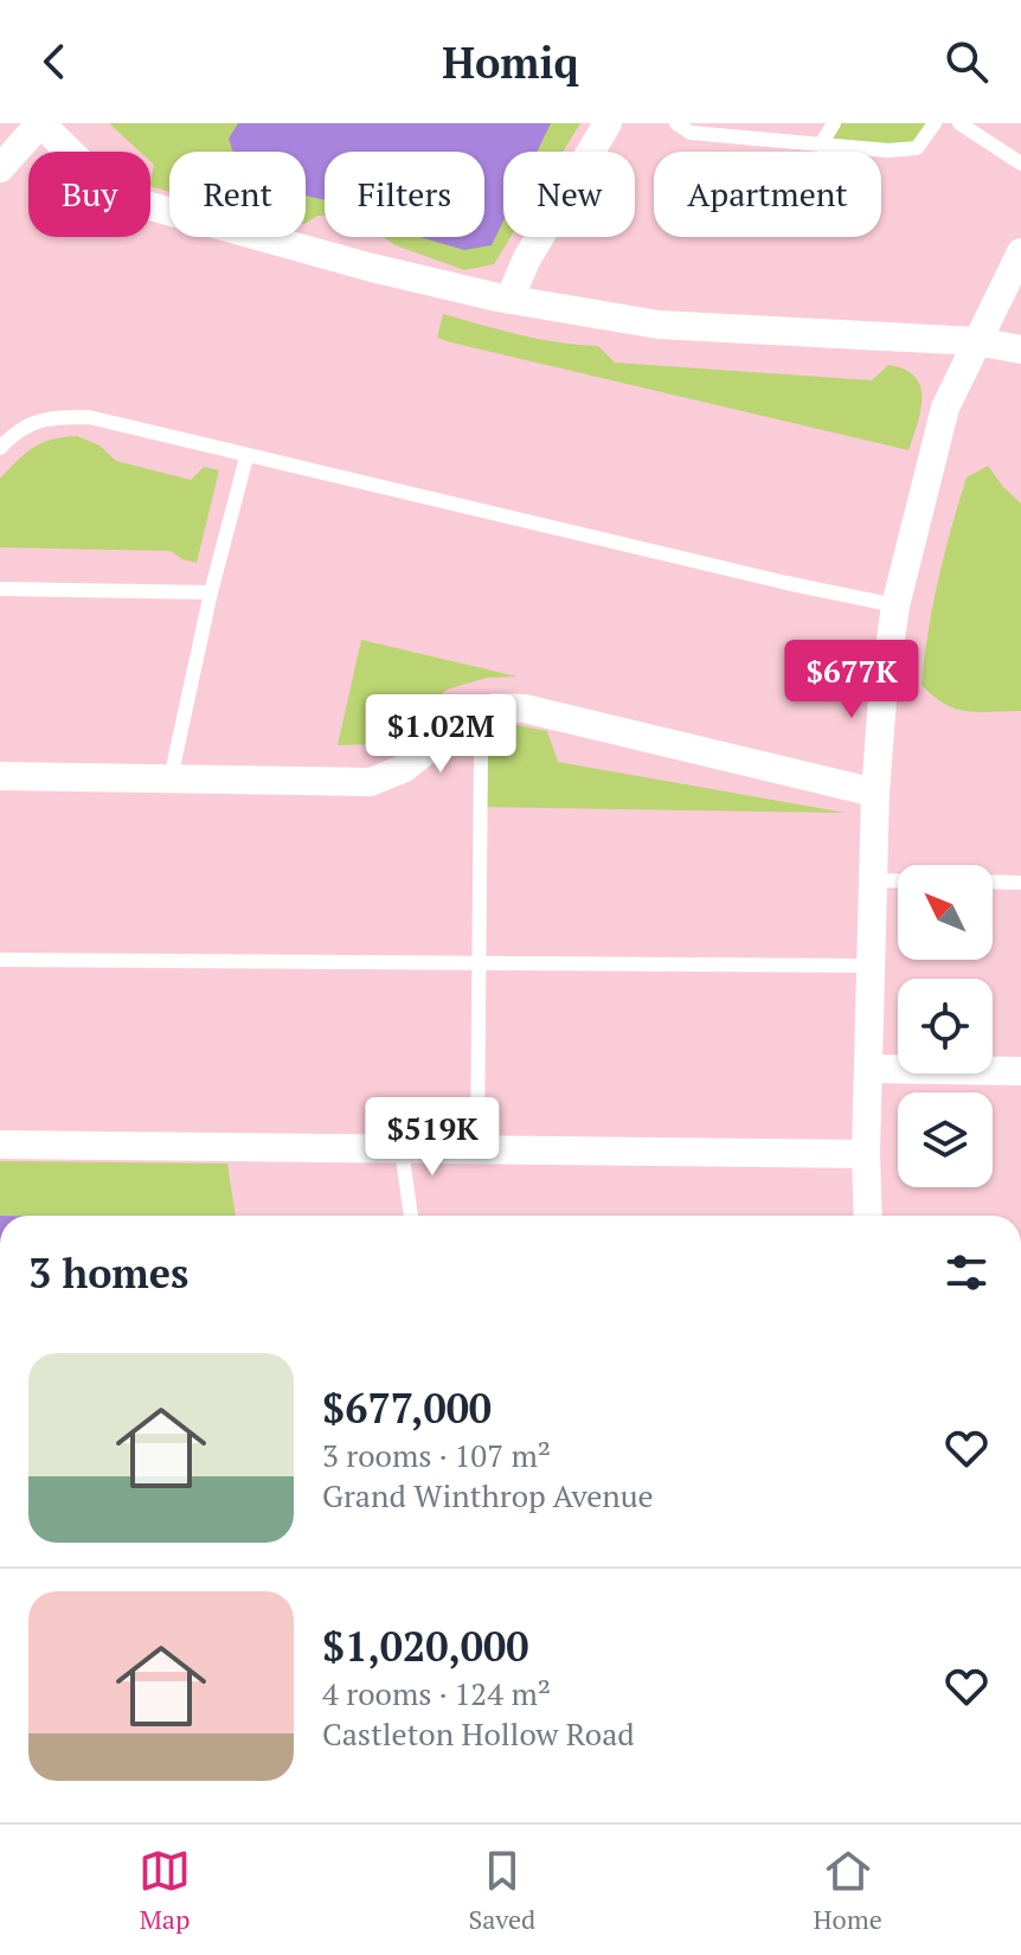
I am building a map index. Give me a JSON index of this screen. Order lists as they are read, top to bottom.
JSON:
{
  "north": "top left",
  "page": {
    "header": "Homiq",
    "chip": [
      "Buy",
      "Rent",
      "Filters",
      "New",
      "Apartment"
    ],
    "price": ["$677K", "$1.02M", "$519K"],
    "heading": "3 homes",
    "list": [
      {
        "name": "$677,000",
        "note": "3 rooms · 107 m² · Grand Winthrop Avenue"
      },
      {
        "name": "$1,020,000",
        "note": "4 rooms · 124 m² · Castleton Hollow Road"
      }
    ],
    "tabs": ["Map", "Saved", "Home"]
  }
}
